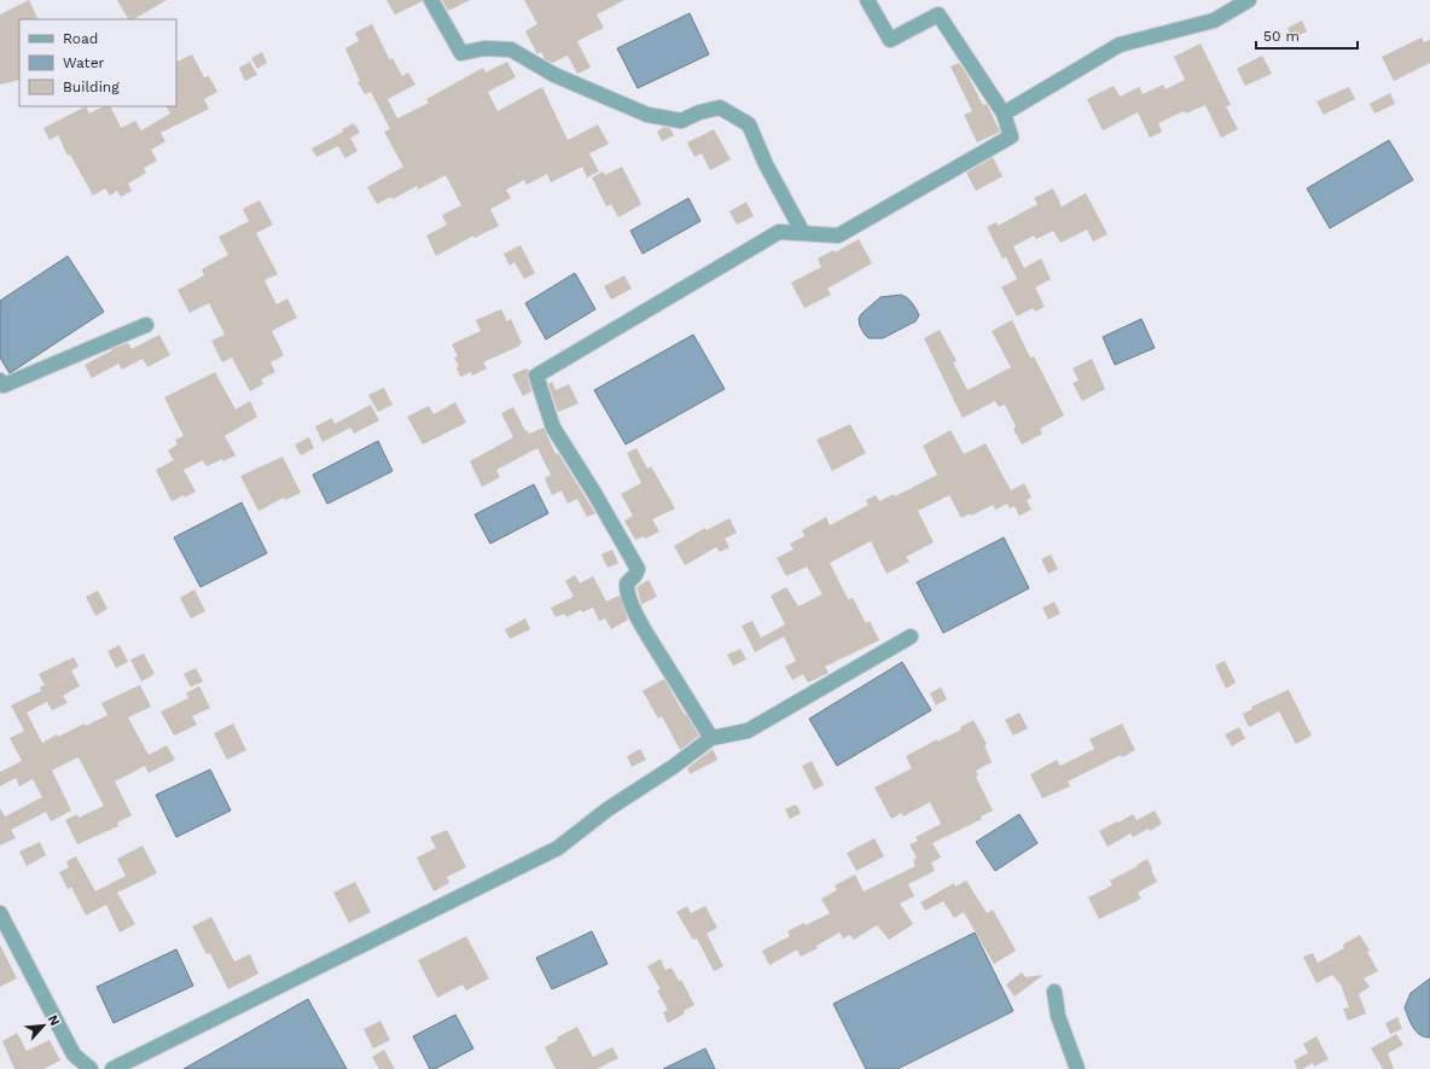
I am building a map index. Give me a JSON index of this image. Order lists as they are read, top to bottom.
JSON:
{
  "legend": ["Road", "Water", "Building"],
  "scale_bar": "50 m",
  "north": "top right"
}
